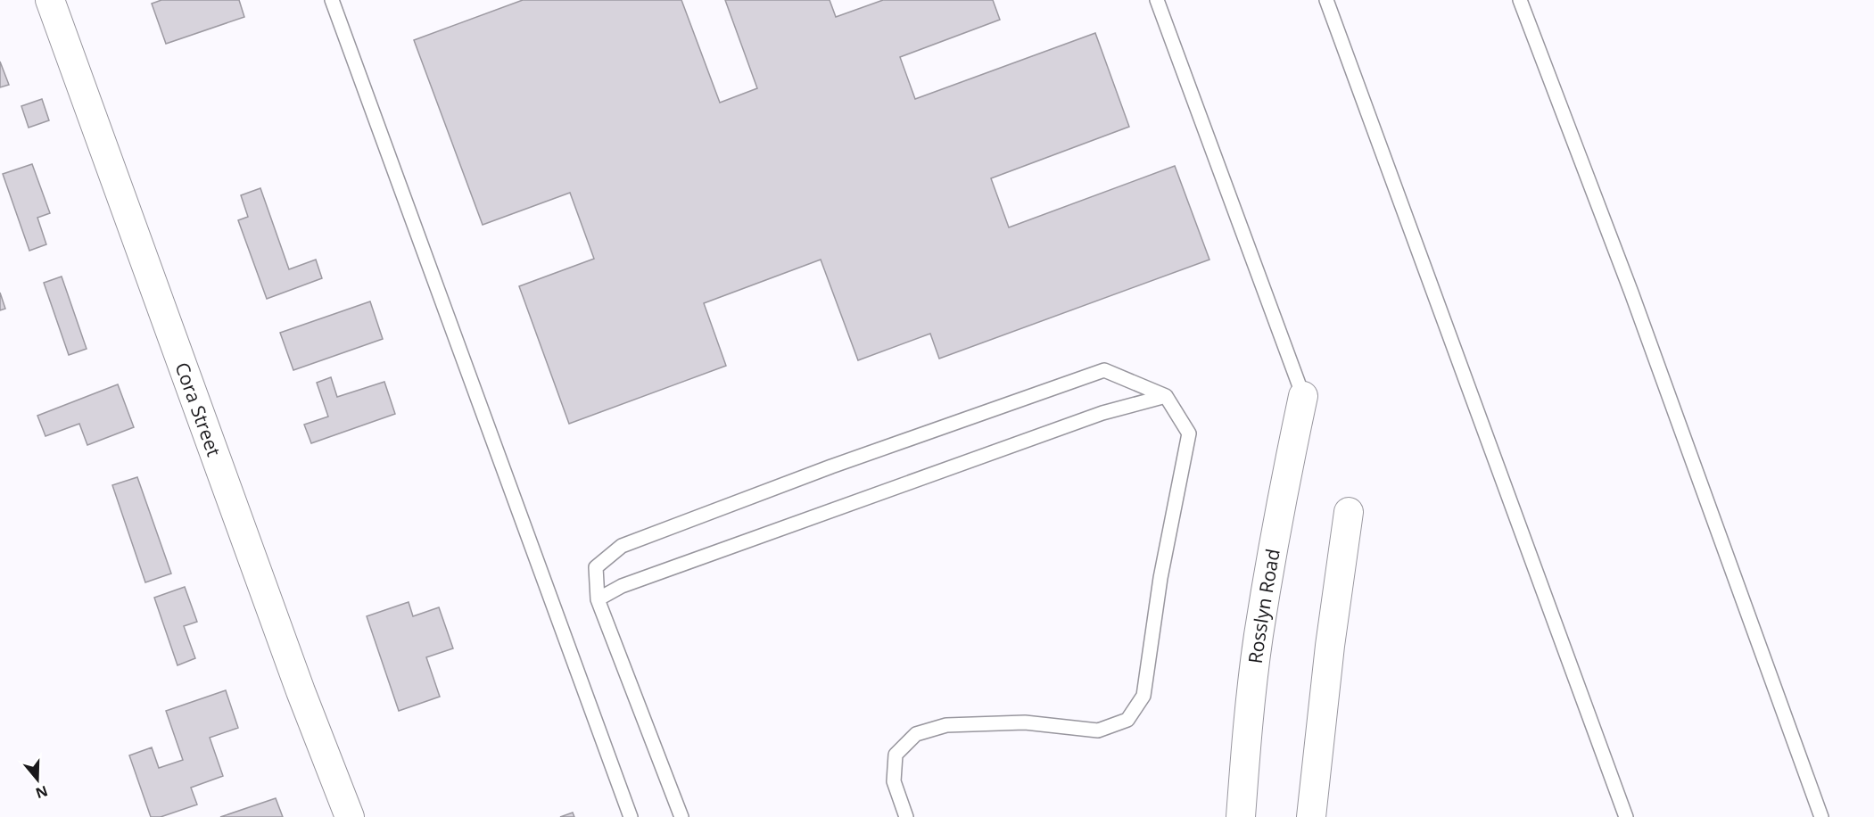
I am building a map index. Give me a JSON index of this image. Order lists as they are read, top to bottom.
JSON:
{
  "streets": {
    "street": ["Cora Street", "Rosslyn Road"]
  },
  "north": "bottom"
}
